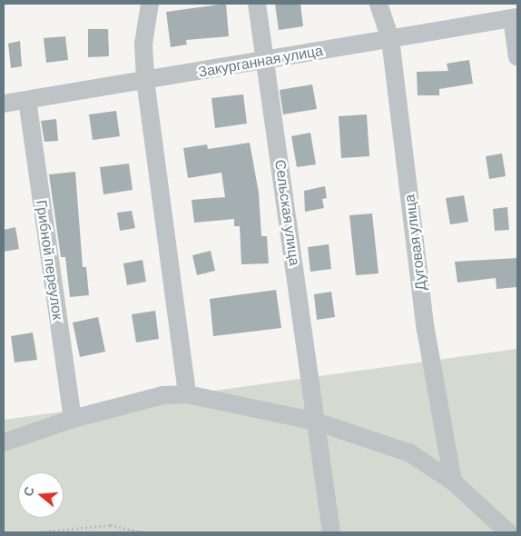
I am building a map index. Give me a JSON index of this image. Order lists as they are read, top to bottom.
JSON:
{
  "streets": {
    "street": [
      "Закурганная улица",
      "Сельская улица",
      "Дуговая улица",
      "Грибной переулок"
    ]
  },
  "crossings": [
    ["Закурганная улица", "Сельская улица"],
    ["Закурганная улица", "Дуговая улица"],
    ["Закурганная улица", "Грибной переулок"]
  ],
  "north": "left"
}
